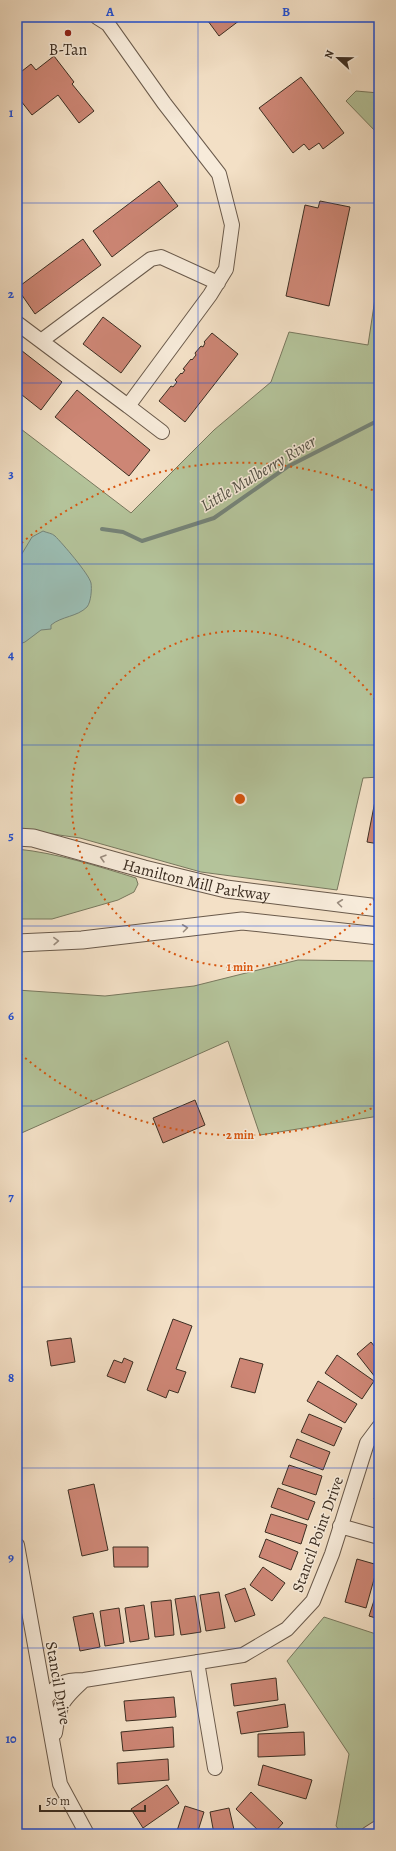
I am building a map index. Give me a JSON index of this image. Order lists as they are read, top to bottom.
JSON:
{
  "streets": {
    "street": ["Hamilton Mill Parkway", "Stancil Point Drive", "Stancil Drive"]
  },
  "crossings": [
    ["Stancil Point Drive", "Stancil Drive"]
  ],
  "water": ["Little Mulberry River"],
  "places": ["B-Tan"],
  "scale_bar": "50 m",
  "north": "left",
  "grid": {
    "columns": ["A", "B"],
    "rows": [
      "1",
      "2",
      "3",
      "4",
      "5",
      "6",
      "7",
      "8",
      "9",
      "10"
    ]
  },
  "rings": ["1 min", "2 min"]
}
